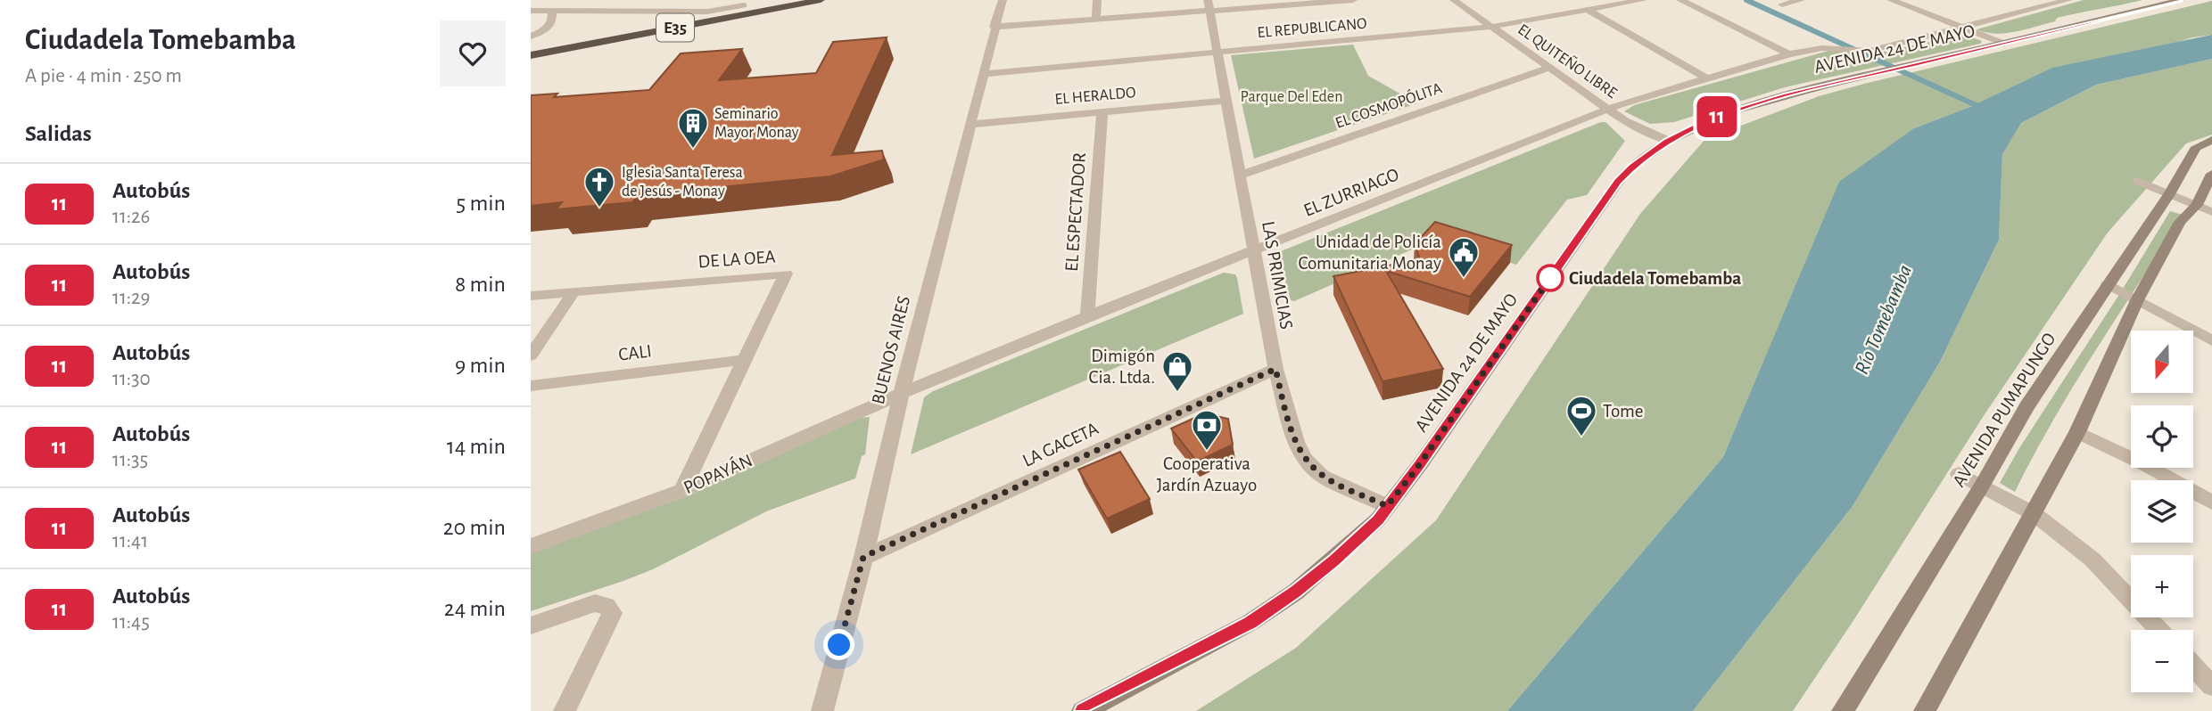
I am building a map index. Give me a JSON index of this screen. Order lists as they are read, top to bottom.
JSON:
{
  "streets": {
    "highway": ["E35"],
    "main road": ["AVENIDA 24 DE MAYO", "AVENIDA PUMAPUNGO"],
    "street": [
      "EL REPUBLICANO",
      "EL QUITEÑO LIBRE",
      "EL HERALDO",
      "EL COSMOPÓLITA",
      "EL ZURRIAGO",
      "EL ESPECTADOR",
      "DE LA OEA",
      "LAS PRIMICIAS",
      "BUENOS AIRES",
      "CALI",
      "LA GACETA",
      "POPAYÁN"
    ]
  },
  "crossings": [
    ["EL REPUBLICANO", "EL QUITEÑO LIBRE"],
    ["EL REPUBLICANO", "LAS PRIMICIAS"],
    ["EL REPUBLICANO", "BUENOS AIRES"],
    ["AVENIDA 24 DE MAYO", "EL QUITEÑO LIBRE"],
    ["AVENIDA 24 DE MAYO", "LAS PRIMICIAS"],
    ["EL QUITEÑO LIBRE", "EL COSMOPÓLITA"],
    ["EL QUITEÑO LIBRE", "EL ZURRIAGO"],
    ["EL HERALDO", "EL ESPECTADOR"],
    ["EL HERALDO", "LAS PRIMICIAS"],
    ["EL HERALDO", "BUENOS AIRES"],
    ["EL COSMOPÓLITA", "LAS PRIMICIAS"],
    ["EL ZURRIAGO", "EL ESPECTADOR"],
    ["EL ZURRIAGO", "LAS PRIMICIAS"],
    ["EL ZURRIAGO", "BUENOS AIRES"],
    ["EL ZURRIAGO", "POPAYÁN"],
    ["DE LA OEA", "CALI"],
    ["DE LA OEA", "POPAYÁN"],
    ["LAS PRIMICIAS", "LA GACETA"],
    ["BUENOS AIRES", "LA GACETA"],
    ["BUENOS AIRES", "POPAYÁN"]
  ],
  "water": ["Río Tomebamba"],
  "parks": ["Parque Del Eden"],
  "places": {
    "building": ["Seminario Mayor Monay"],
    "church": ["Iglesia Santa Teresa de Jesús - Monay"],
    "other": ["Ciudadela Tomebamba"],
    "public building": ["Unidad de Policía Comunitaria Monay"],
    "shop": ["Dimigón Cia. Ltda."],
    "sports": ["Tome"],
    "bank": ["Cooperativa Jardín Azuayo"]
  },
  "lines": ["bus line 11"],
  "north": "bottom",
  "page": {
    "heading": [
      ["Ciudadela Tomebamba", "A pie · 4 min · 250 m"],
      "Salidas"
    ],
    "on_map": "11",
    "list": [
      {
        "mark": "11",
        "name": "Autobús",
        "note": "11:26",
        "value": "5 min"
      },
      {
        "mark": "11",
        "name": "Autobús",
        "note": "11:29",
        "value": "8 min"
      },
      {
        "mark": "11",
        "name": "Autobús",
        "note": "11:30",
        "value": "9 min"
      },
      {
        "mark": "11",
        "name": "Autobús",
        "note": "11:35",
        "value": "14 min"
      },
      {
        "mark": "11",
        "name": "Autobús",
        "note": "11:41",
        "value": "20 min"
      },
      {
        "mark": "11",
        "name": "Autobús",
        "note": "11:45",
        "value": "24 min"
      }
    ],
    "map_buttons": ["+", "−"]
  }
}
